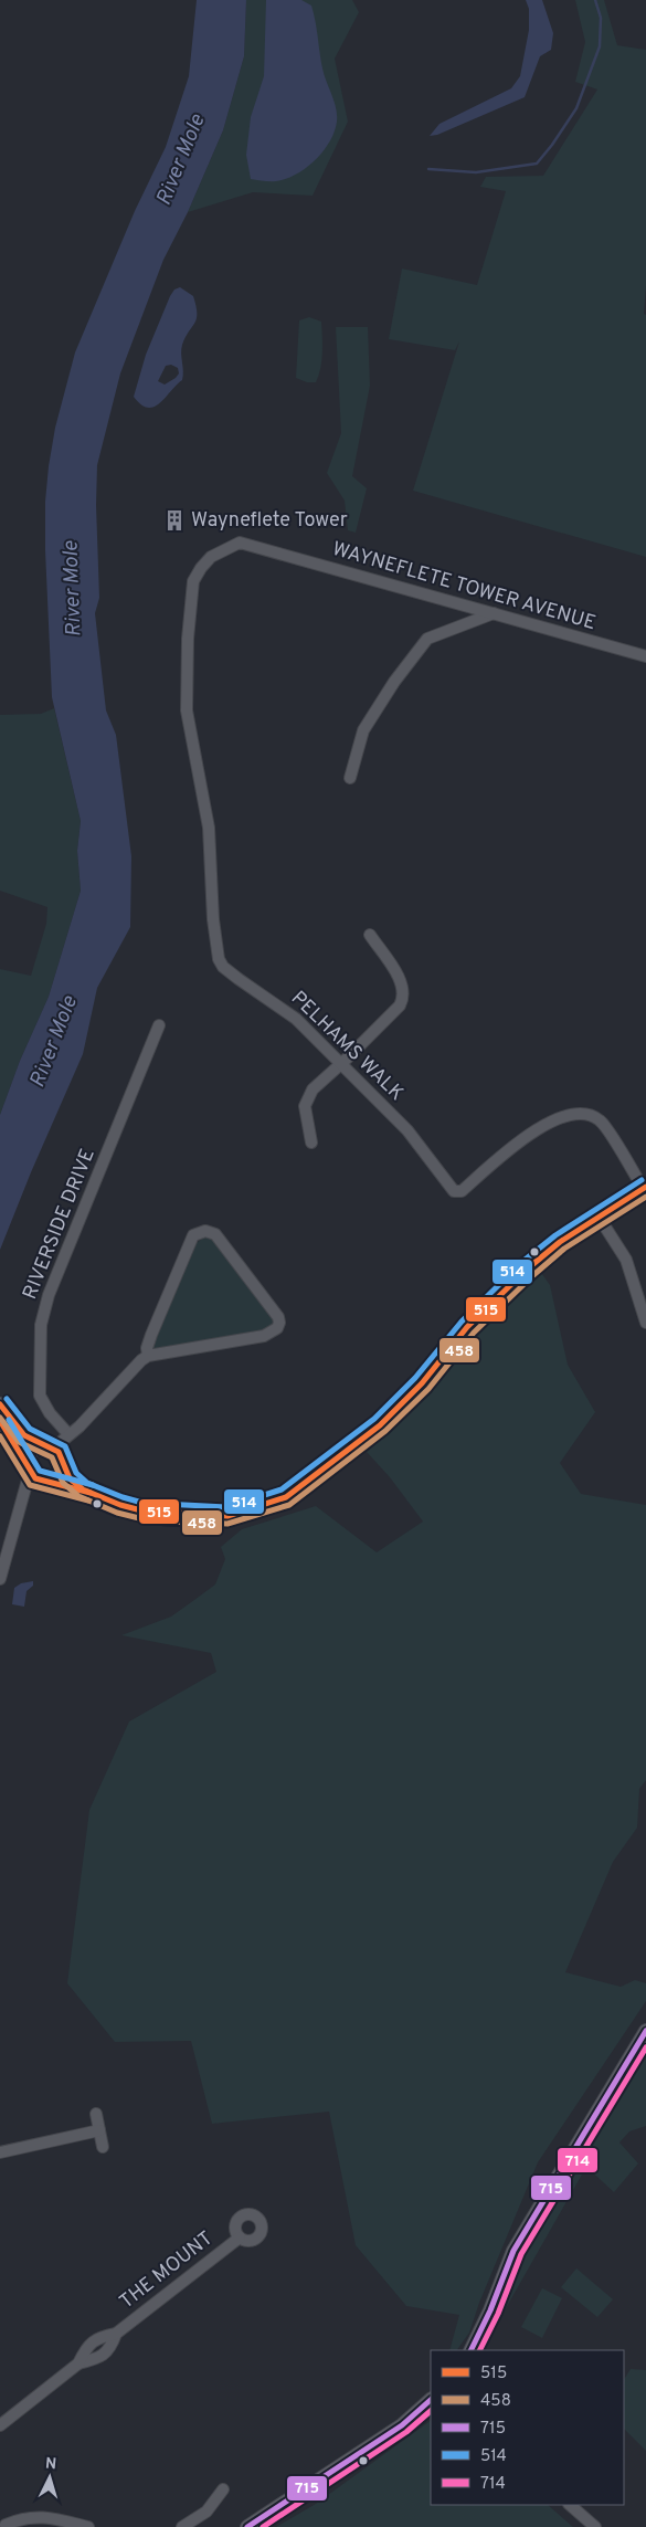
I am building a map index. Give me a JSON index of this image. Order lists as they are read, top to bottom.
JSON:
{
  "streets": {
    "street": [
      "WAYNEFLETE TOWER AVENUE",
      "PELHAMS WALK",
      "RIVERSIDE DRIVE",
      "THE MOUNT"
    ]
  },
  "crossings": [
    ["WAYNEFLETE TOWER AVENUE", "PELHAMS WALK"]
  ],
  "water": ["River Mole"],
  "places": {
    "building": ["Wayneflete Tower"]
  },
  "lines": [
    "transit line 514",
    "transit line 515",
    "transit line 458",
    "transit line 715",
    "transit line 714"
  ],
  "legend": [
    "515",
    "458",
    "715",
    "514",
    "714"
  ],
  "north": "top"
}
